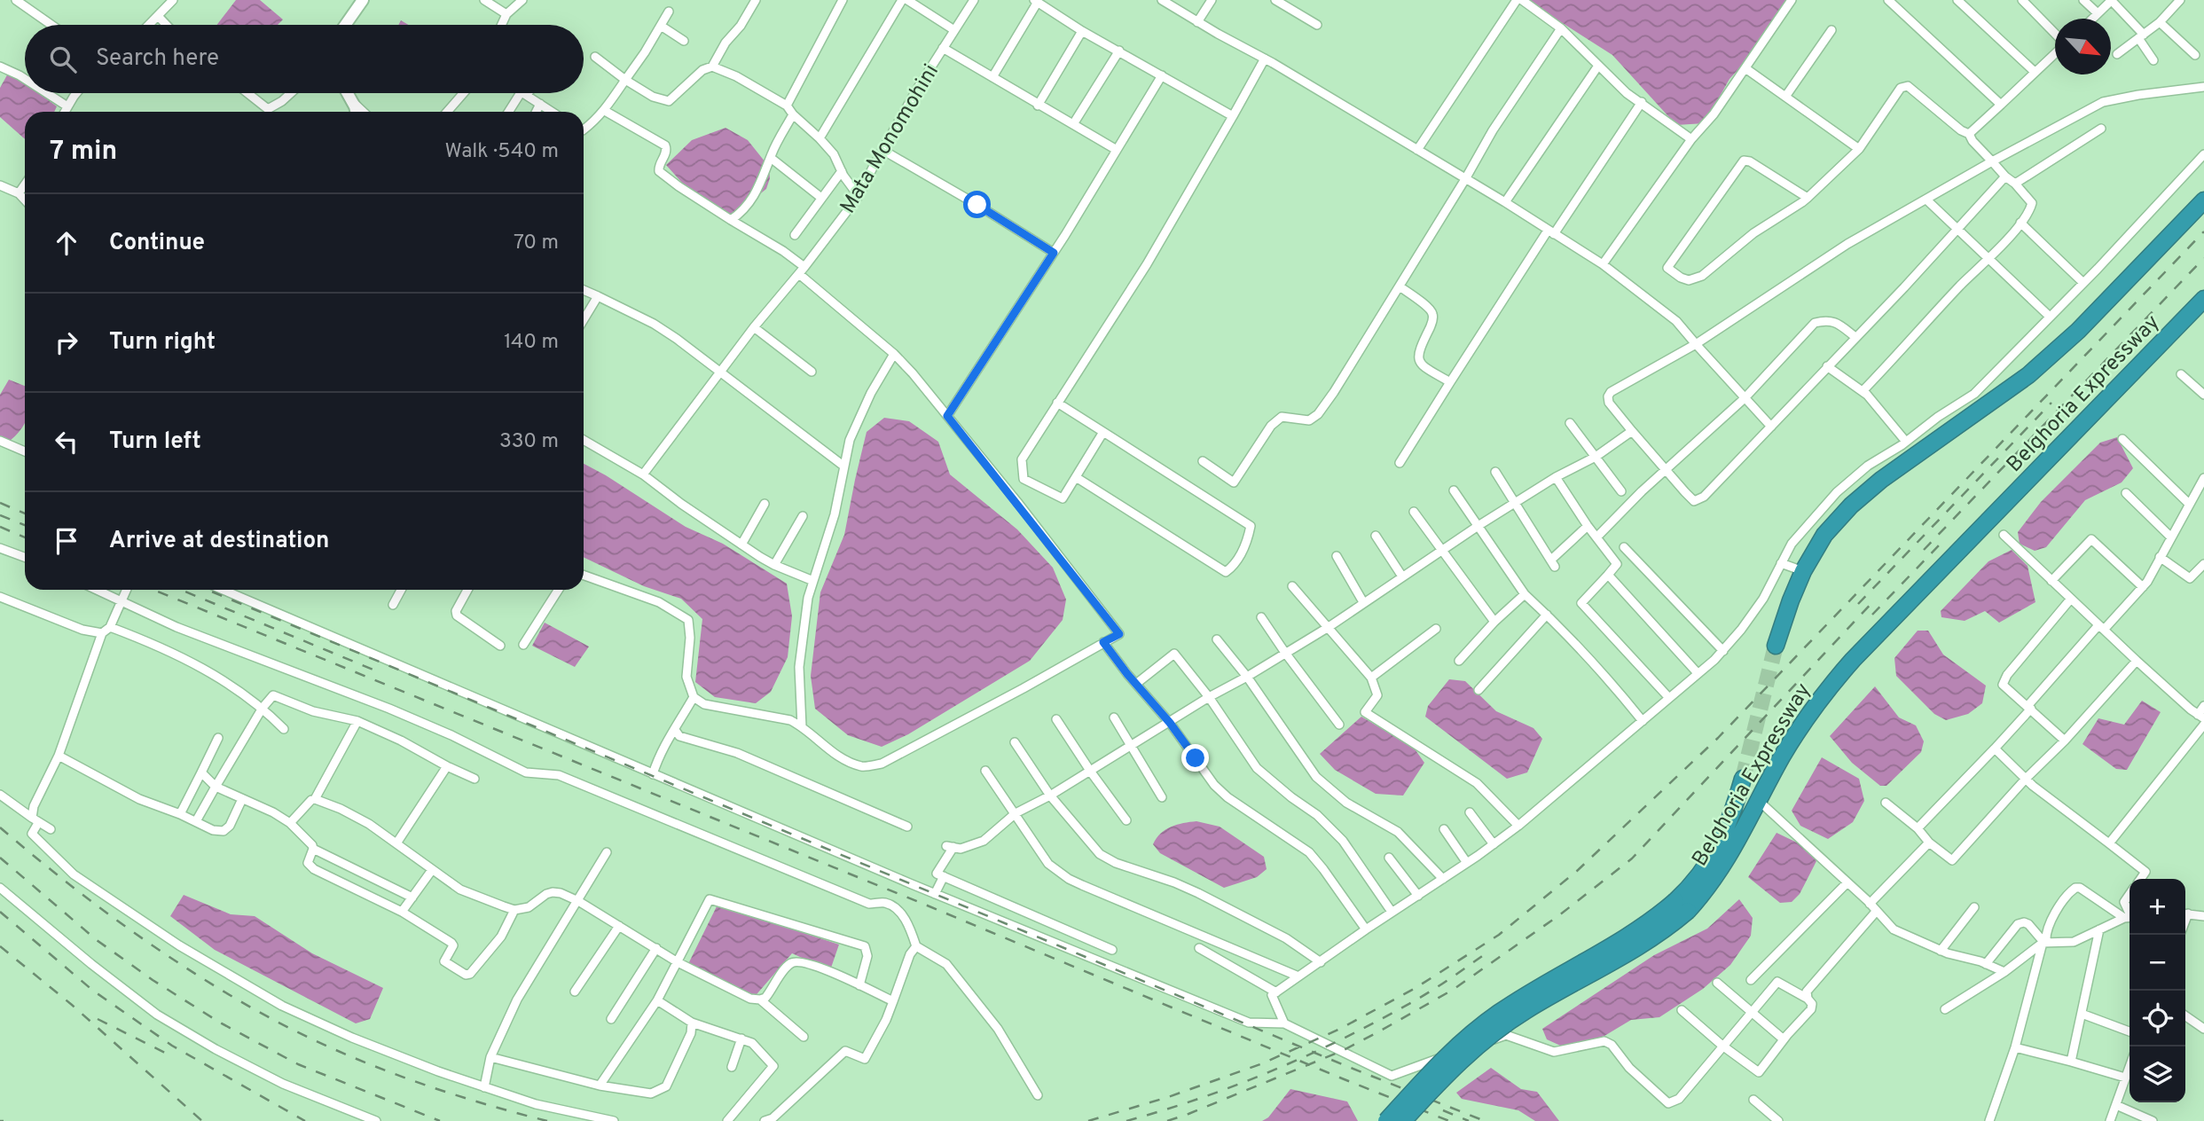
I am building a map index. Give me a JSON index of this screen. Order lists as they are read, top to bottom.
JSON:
{
  "streets": {
    "highway": ["Belghoria Expressway"],
    "street": ["Mata Monomohini"]
  },
  "north": "bottom right",
  "page": {
    "search": "Search here",
    "heading": ["7 min", "Walk · 540 m"],
    "list": [
      ["Continue", "70 m"],
      ["Turn right", "140 m"],
      ["Turn left", "330 m"],
      "Arrive at destination"
    ],
    "map_buttons": ["+", "−"]
  }
}
